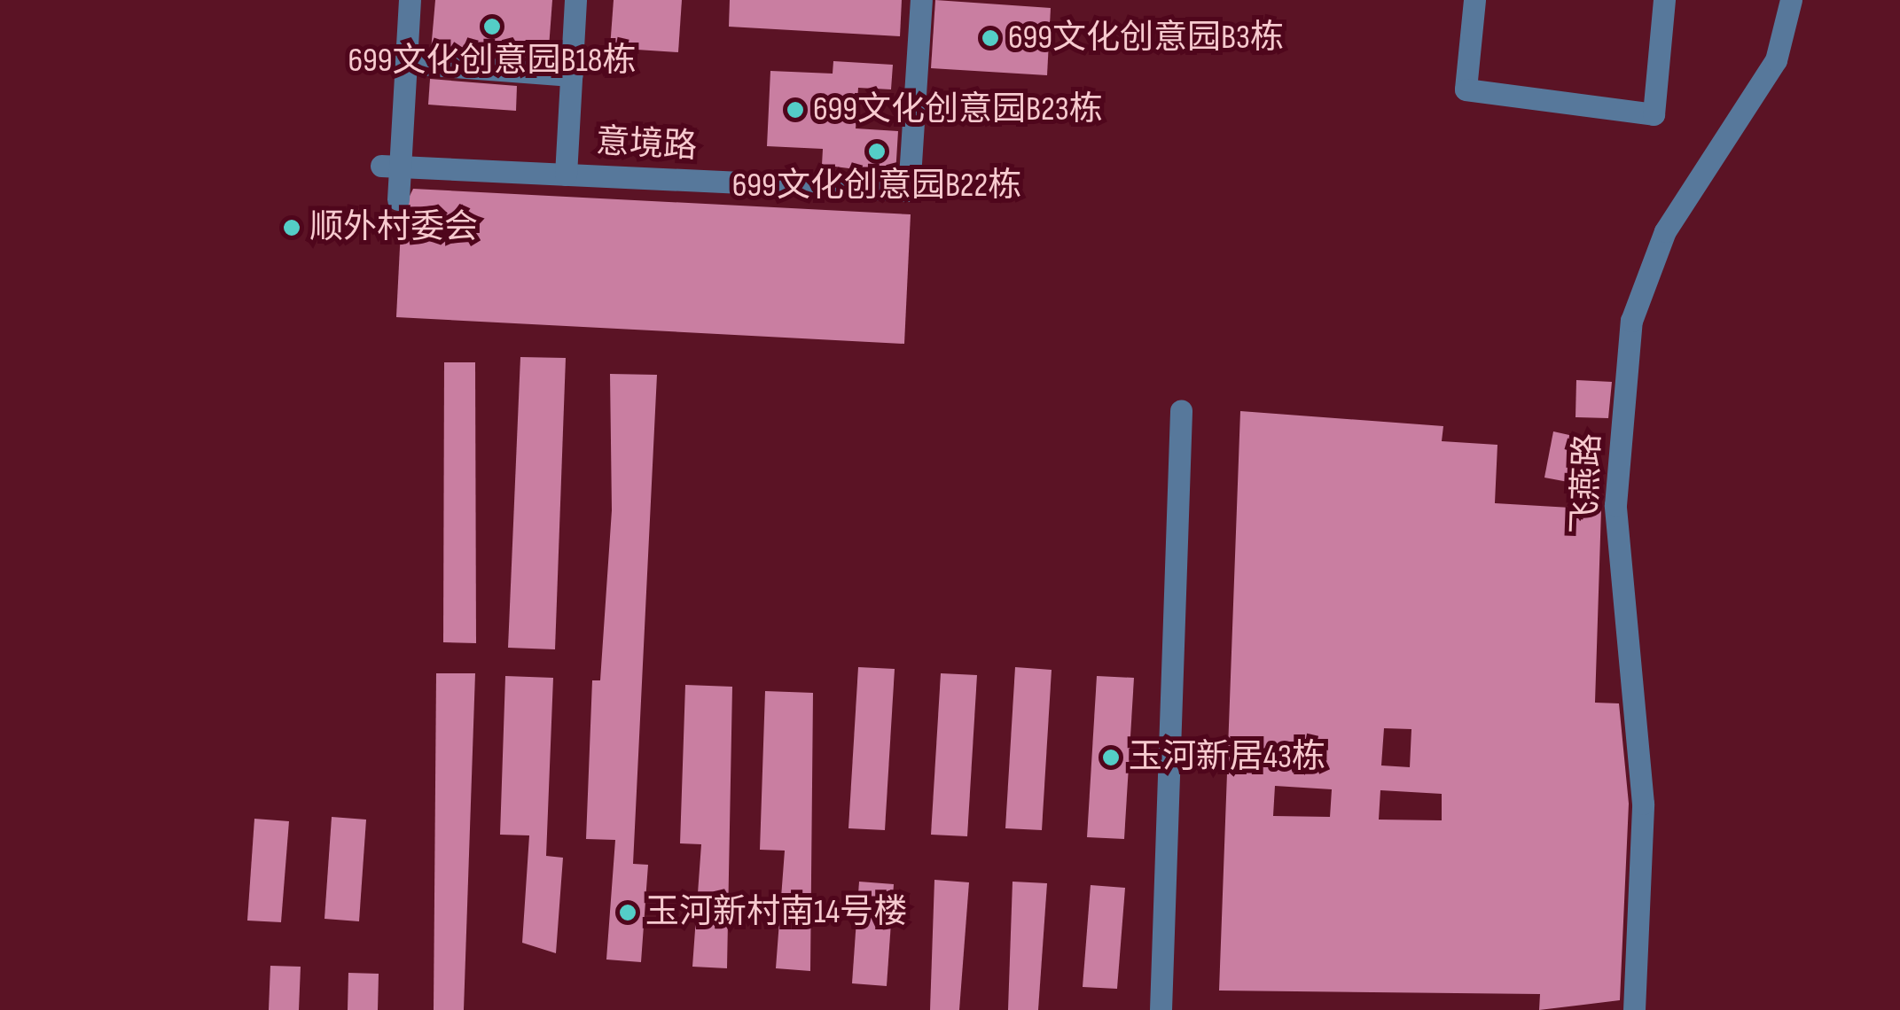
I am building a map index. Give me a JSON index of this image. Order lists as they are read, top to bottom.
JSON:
{
  "streets": {
    "street": ["意境路", "飞燕路"]
  },
  "places": [
    "699文化创意园B18栋",
    "699文化创意园B3栋",
    "699文化创意园B23栋",
    "699文化创意园B22栋",
    "顺外村委会",
    "玉河新居43栋",
    "玉河新村南14号楼"
  ]
}
